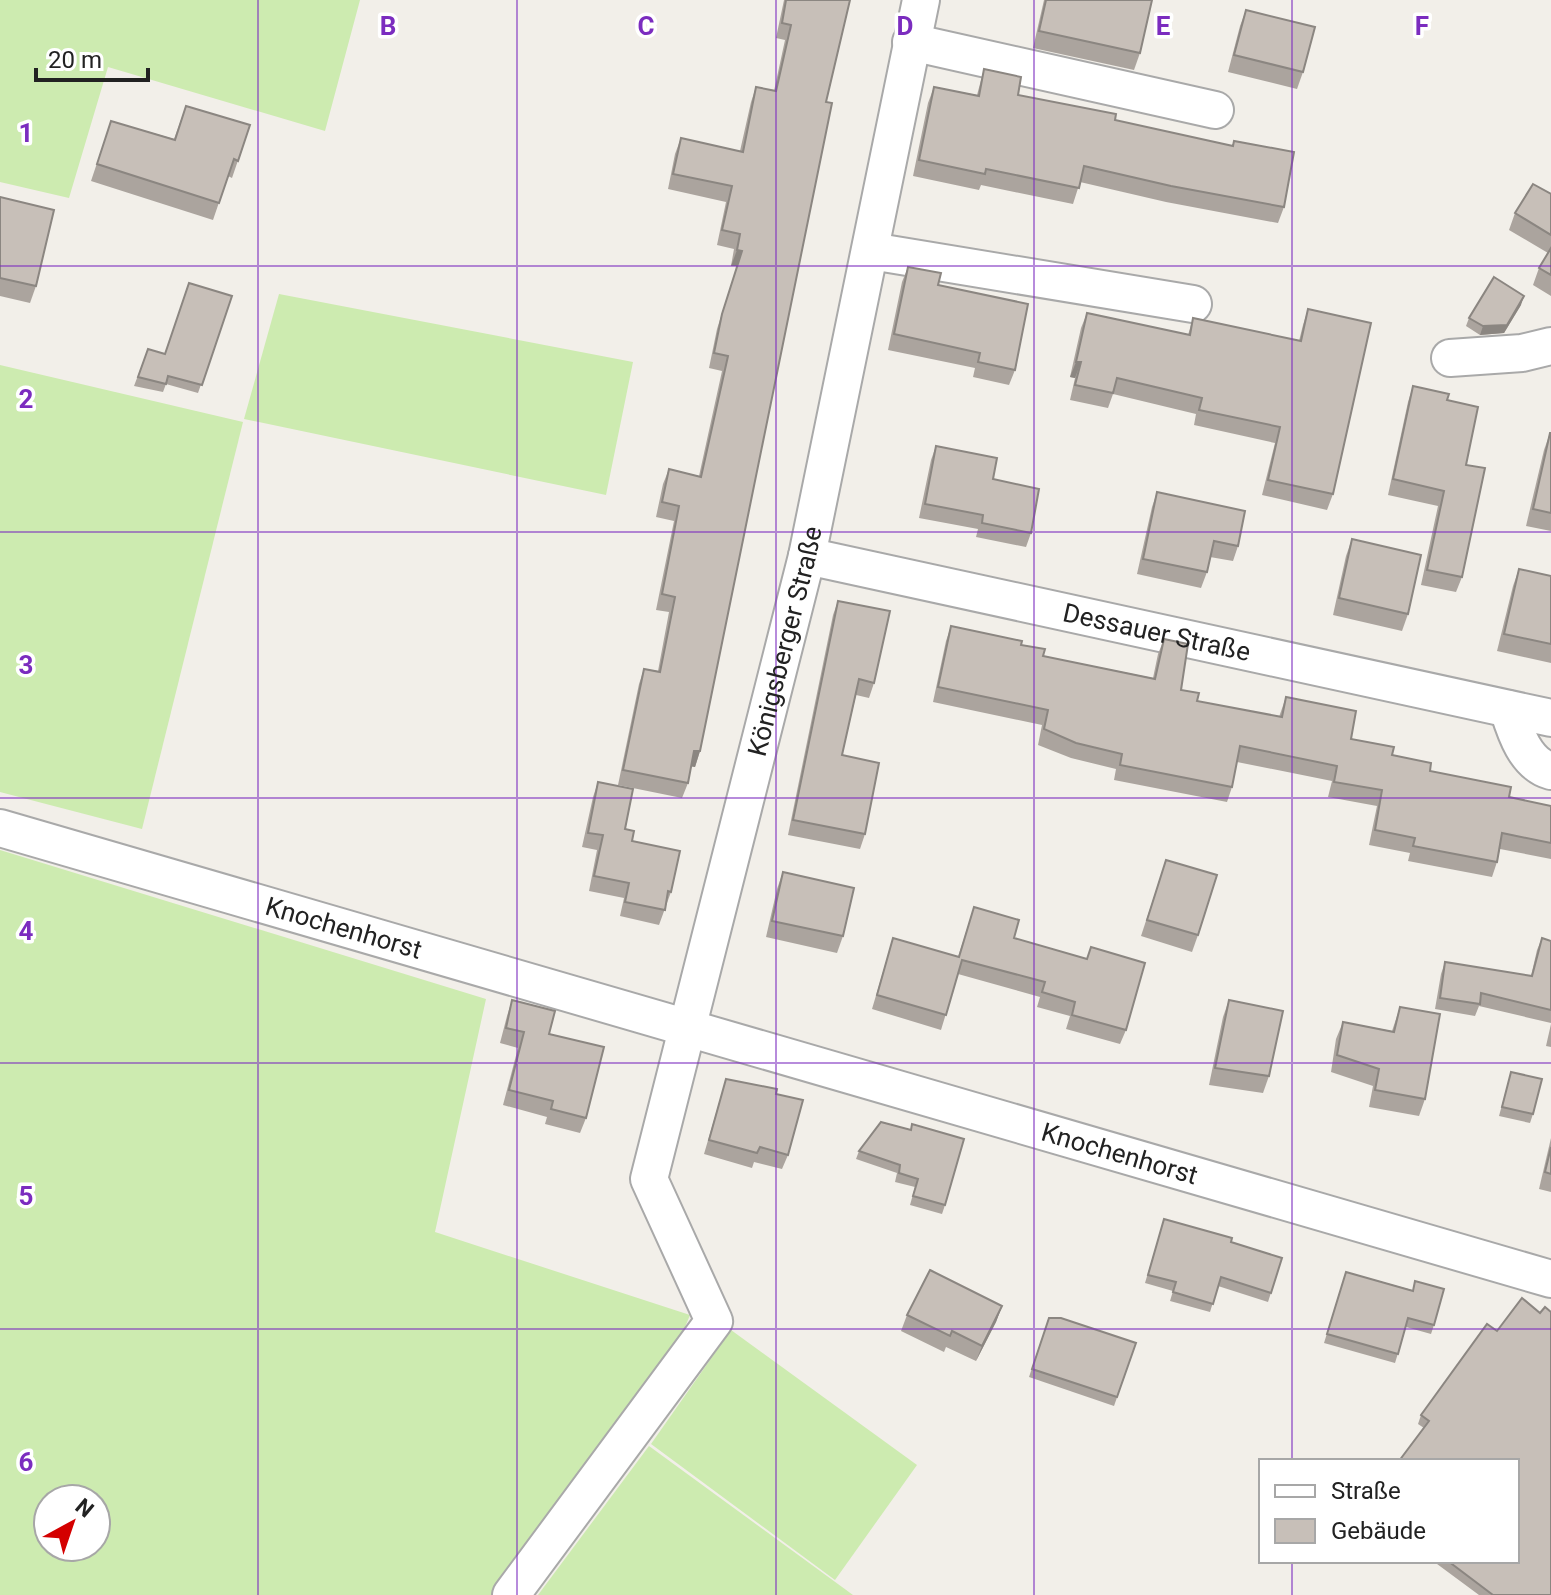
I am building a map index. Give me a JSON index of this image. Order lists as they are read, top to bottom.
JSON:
{
  "streets": {
    "street": ["Dessauer Straße", "Königsberger Straße", "Knochenhorst"]
  },
  "crossings": [
    ["Dessauer Straße", "Königsberger Straße"],
    ["Königsberger Straße", "Knochenhorst"]
  ],
  "legend": ["Straße", "Gebäude"],
  "scale_bar": "20 m",
  "north": "top right",
  "grid": {
    "columns": [
      "B",
      "C",
      "D",
      "E",
      "F"
    ],
    "rows": [
      "1",
      "2",
      "3",
      "4",
      "5",
      "6"
    ]
  }
}
